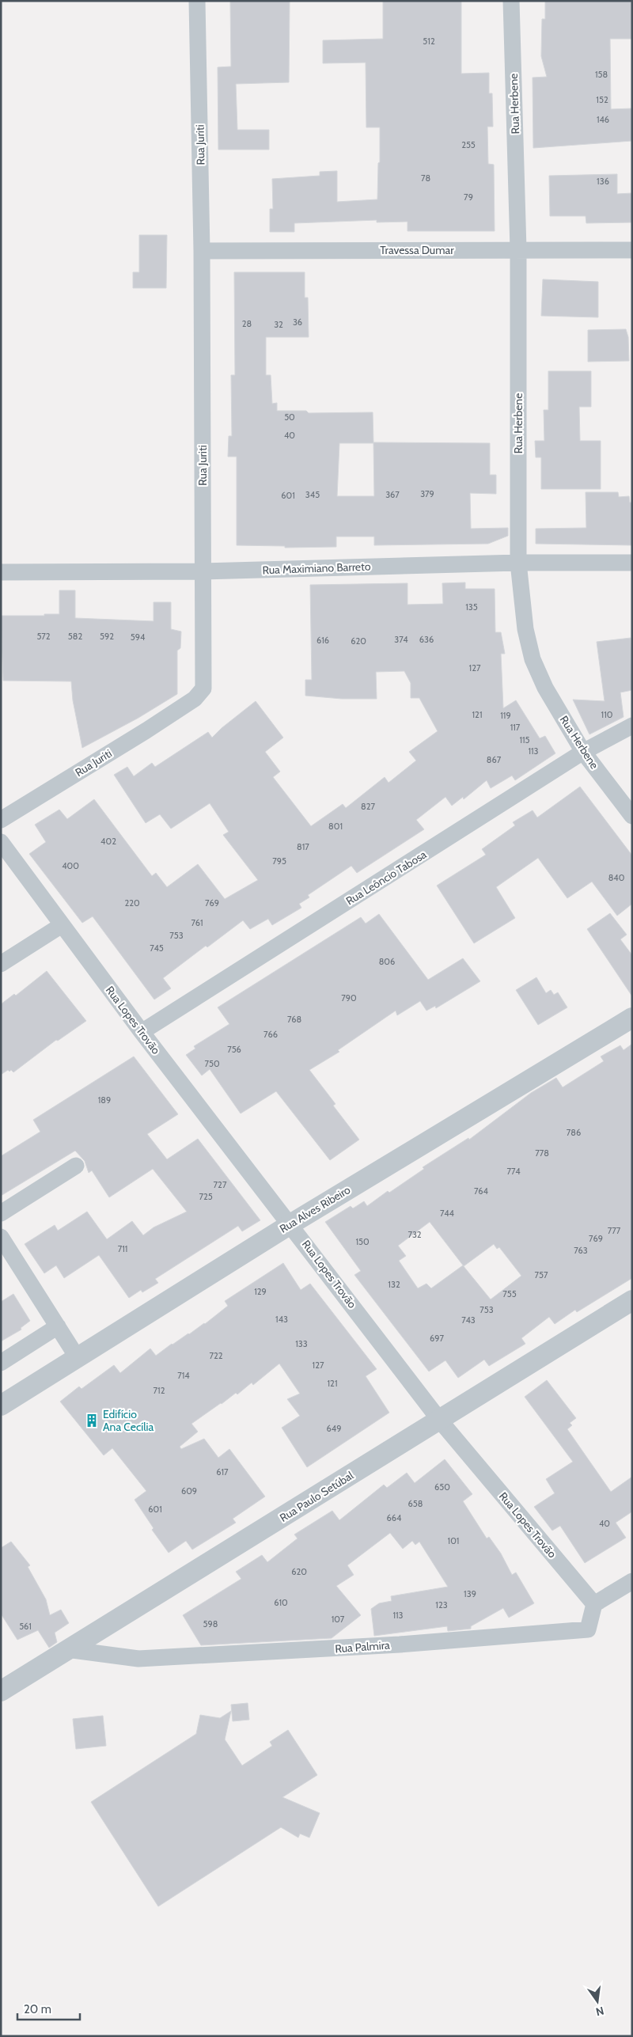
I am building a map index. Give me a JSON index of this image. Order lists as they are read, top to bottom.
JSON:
{
  "streets": {
    "street": [
      "Rua Herbene",
      "Rua Juriti",
      "Travessa Dumar",
      "Rua Maximiano Barreto",
      "Rua Leôncio Tabosa",
      "Rua Lopes Trovão",
      "Rua Alves Ribeiro",
      "Rua Paulo Setúbal",
      "Rua Palmira"
    ]
  },
  "crossings": [
    ["Rua Herbene", "Travessa Dumar"],
    ["Rua Herbene", "Rua Maximiano Barreto"],
    ["Rua Herbene", "Rua Leôncio Tabosa"],
    ["Rua Juriti", "Travessa Dumar"],
    ["Rua Juriti", "Rua Maximiano Barreto"],
    ["Rua Leôncio Tabosa", "Rua Lopes Trovão"],
    ["Rua Lopes Trovão", "Rua Alves Ribeiro"],
    ["Rua Lopes Trovão", "Rua Paulo Setúbal"],
    ["Rua Lopes Trovão", "Rua Palmira"],
    ["Rua Paulo Setúbal", "Rua Palmira"]
  ],
  "places": {
    "building": ["Edifício Ana Cecília"]
  },
  "house_numbers": [
    "512",
    "158",
    "152",
    "146",
    "255",
    "78",
    "136",
    "79",
    "36",
    "28",
    "32",
    "50",
    "40",
    "379",
    "345",
    "367",
    "601",
    "135",
    "572",
    "582",
    "592",
    "594",
    "374",
    "636",
    "616",
    "620",
    "127",
    "121",
    "110",
    "119",
    "117",
    "115",
    "113",
    "867",
    "827",
    "801",
    "402",
    "817",
    "795",
    "400",
    "840",
    "220",
    "769",
    "761",
    "753",
    "745",
    "806",
    "790",
    "768",
    "766",
    "756",
    "750",
    "189",
    "786",
    "778",
    "774",
    "727",
    "764",
    "725",
    "744",
    "777",
    "732",
    "769",
    "150",
    "711",
    "763",
    "757",
    "132",
    "129",
    "755",
    "753",
    "143",
    "743",
    "697",
    "133",
    "722",
    "127",
    "714",
    "121",
    "712",
    "649",
    "617",
    "650",
    "609",
    "658",
    "601",
    "664",
    "40",
    "101",
    "620",
    "139",
    "610",
    "123",
    "113",
    "107",
    "598",
    "561"
  ],
  "scale_bar": "20 m",
  "north": "bottom"
}
